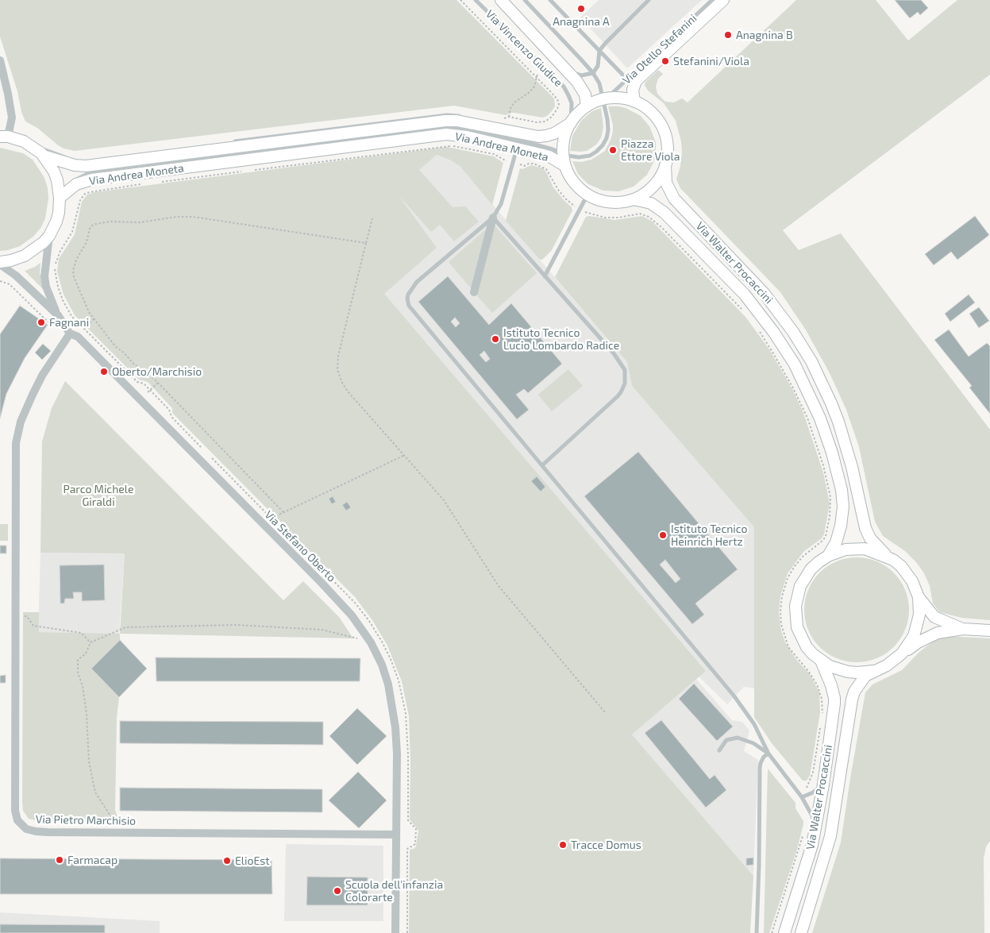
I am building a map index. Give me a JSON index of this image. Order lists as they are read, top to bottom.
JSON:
{
  "streets": {
    "street": [
      "Via Vincenzo Giudice",
      "Via Otello Stefanini",
      "Via Andrea Moneta",
      "Via Walter Procaccini",
      "Via Stefano Oberto",
      "Via Pietro Marchisio"
    ]
  },
  "crossings": [
    ["Via Vincenzo Giudice", "Via Andrea Moneta"],
    ["Via Stefano Oberto", "Via Pietro Marchisio"]
  ],
  "parks": ["Parco Michele Giraldi"],
  "places": [
    "Anagnina A",
    "Anagnina B",
    "Stefanini/Viola",
    "Piazza Ettore Viola",
    "Fagnani",
    "Istituto Tecnico Lucio Lombardo Radice",
    "Oberto/Marchisio",
    "Istituto Tecnico Heinrich Hertz",
    "Tracce Domus",
    "Farmacap",
    "ElioEst",
    "Scuola dell'infanzia Colorarte"
  ]
}
